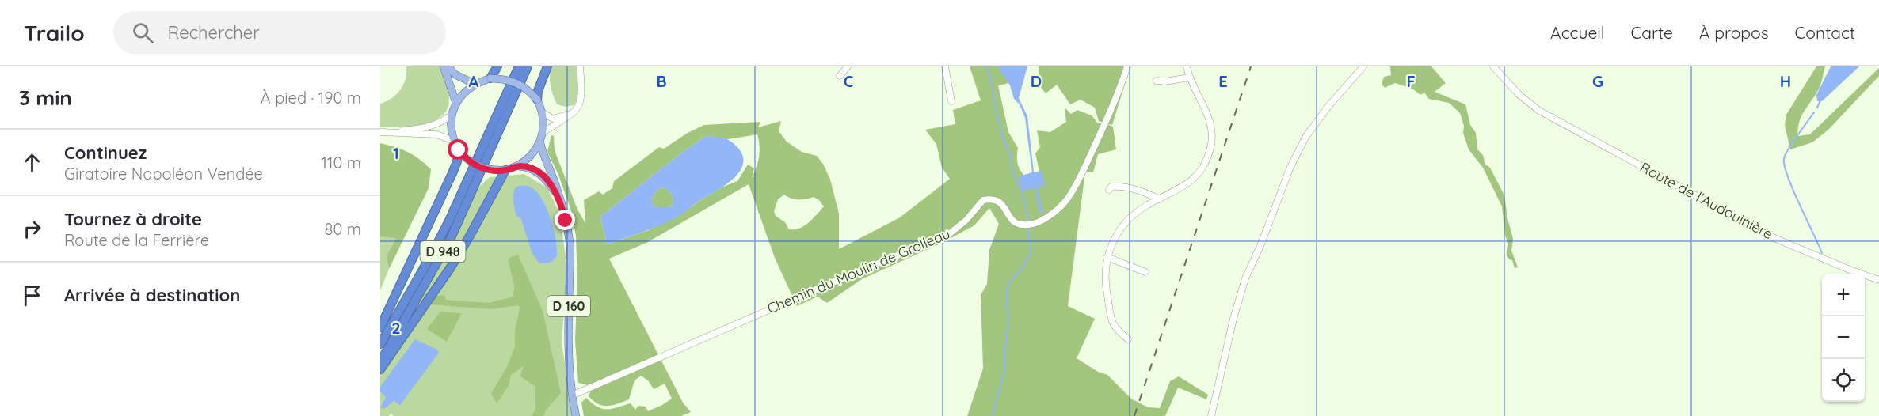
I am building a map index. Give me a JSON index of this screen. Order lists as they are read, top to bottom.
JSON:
{
  "streets": {
    "highway": ["D 948"],
    "main road": ["D 160"],
    "street": ["Route de l'Audouinière", "Chemin du Moulin de Grolleau"]
  },
  "crossings": [
    ["D 948", "D 160"],
    ["Chemin du Moulin de Grolleau", "D 160"]
  ],
  "page": {
    "header": "Trailo",
    "search": "Rechercher",
    "nav": [
      "Accueil",
      "Carte",
      "À propos",
      "Contact"
    ],
    "heading": ["3 min", "À pied · 190 m"],
    "list": [
      ["Continuez", "Giratoire Napoléon Vendée", "110 m"],
      ["Tournez à droite", "Route de la Ferrière", "80 m"],
      "Arrivée à destination"
    ],
    "map_buttons": ["+", "−"]
  },
  "grid": {
    "columns": [
      "A",
      "B",
      "C",
      "D",
      "E",
      "F",
      "G",
      "H"
    ],
    "rows": ["1", "2"]
  }
}
